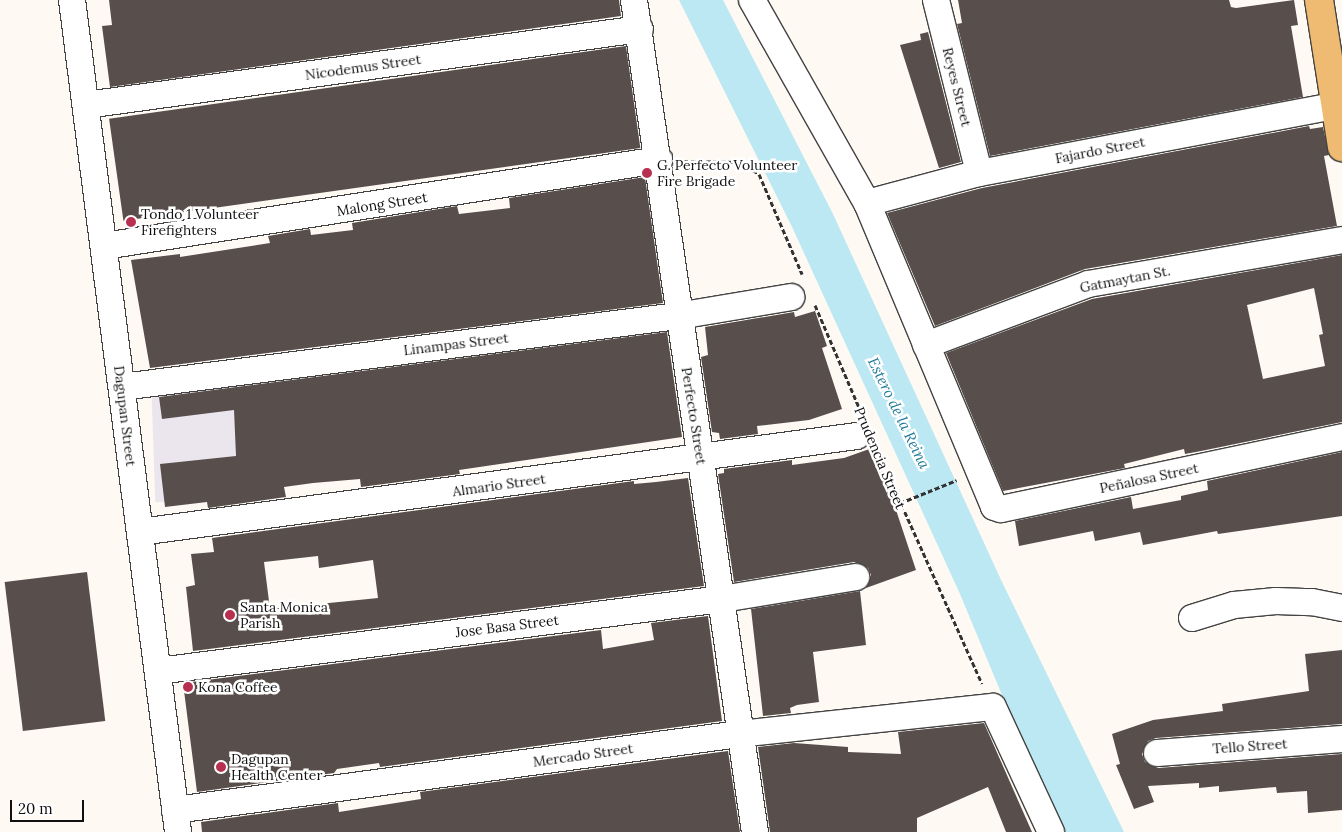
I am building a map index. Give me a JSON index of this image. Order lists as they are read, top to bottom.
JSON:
{
  "streets": {
    "street": [
      "Nicodemus Street",
      "Reyes Street",
      "Fajardo Street",
      "Malong Street",
      "Gatmaytan St.",
      "Linampas Street",
      "Dagupan Street",
      "Perfecto Street",
      "Peñalosa Street",
      "Almario Street",
      "Jose Basa Street",
      "Tello Street",
      "Mercado Street"
    ],
    "path": ["Prudencia Street"]
  },
  "crossings": [
    ["Nicodemus Street", "Dagupan Street"],
    ["Nicodemus Street", "Perfecto Street"],
    ["Reyes Street", "Fajardo Street"],
    ["Malong Street", "Dagupan Street"],
    ["Malong Street", "Perfecto Street"],
    ["Malong Street", "Prudencia Street"],
    ["Linampas Street", "Dagupan Street"],
    ["Linampas Street", "Perfecto Street"],
    ["Linampas Street", "Prudencia Street"],
    ["Dagupan Street", "Almario Street"],
    ["Dagupan Street", "Jose Basa Street"],
    ["Dagupan Street", "Mercado Street"],
    ["Perfecto Street", "Prudencia Street"],
    ["Perfecto Street", "Almario Street"],
    ["Perfecto Street", "Jose Basa Street"],
    ["Perfecto Street", "Mercado Street"],
    ["Prudencia Street", "Almario Street"],
    ["Prudencia Street", "Mercado Street"]
  ],
  "water": ["Estero de la Reina"],
  "places": [
    "G. Perfecto Volunteer Fire Brigade",
    "Tondo 1 Volunteer Firefighters",
    "Santa Monica Parish",
    "Kona Coffee",
    "Dagupan Health Center"
  ],
  "scale_bar": "20 m"
}
